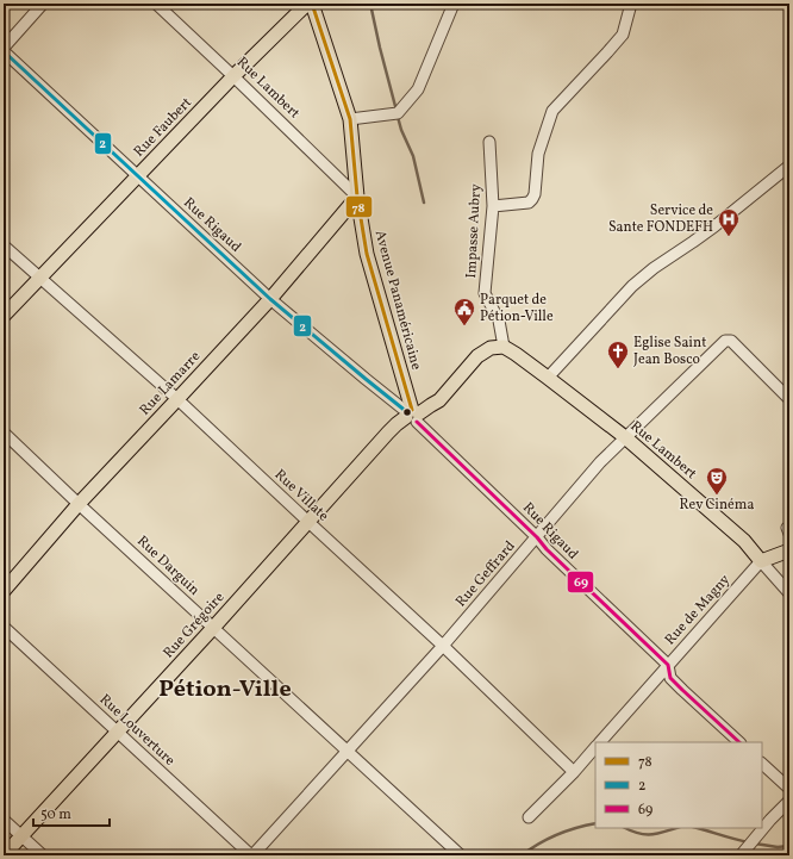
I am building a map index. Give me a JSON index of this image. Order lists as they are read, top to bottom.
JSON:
{
  "streets": {
    "main road": [
      "Rue Lambert",
      "Rue Faubert",
      "Avenue Panaméricaine",
      "Rue Lamarre",
      "Rue Grégoire"
    ],
    "street": [
      "Rue Rigaud",
      "Impasse Aubry",
      "Rue Villate",
      "Rue Darguin",
      "Rue Geffrard",
      "Rue de Magny",
      "Rue Louverture"
    ]
  },
  "crossings": [
    ["Rue Lambert", "Rue Faubert"],
    ["Rue Lambert", "Impasse Aubry"],
    ["Rue Lambert", "Avenue Panaméricaine"],
    ["Rue Lambert", "Rue Lamarre"],
    ["Rue Lambert", "Rue Geffrard"],
    ["Rue Lambert", "Rue de Magny"],
    ["Rue Lambert", "Rue Grégoire"],
    ["Rue Faubert", "Rue Rigaud"],
    ["Rue Faubert", "Rue Villate"],
    ["Rue Rigaud", "Avenue Panaméricaine"],
    ["Rue Rigaud", "Rue Lamarre"],
    ["Rue Rigaud", "Rue Geffrard"],
    ["Rue Rigaud", "Rue de Magny"],
    ["Rue Rigaud", "Rue Grégoire"],
    ["Impasse Aubry", "Rue Grégoire"],
    ["Avenue Panaméricaine", "Rue Lamarre"],
    ["Avenue Panaméricaine", "Rue Grégoire"],
    ["Rue Lamarre", "Rue Villate"],
    ["Rue Lamarre", "Rue Darguin"],
    ["Rue Villate", "Rue Geffrard"],
    ["Rue Villate", "Rue de Magny"],
    ["Rue Villate", "Rue Grégoire"],
    ["Rue Darguin", "Rue Geffrard"],
    ["Rue Darguin", "Rue Grégoire"],
    ["Rue Geffrard", "Rue Louverture"],
    ["Rue Grégoire", "Rue Louverture"]
  ],
  "districts": ["Pétion-Ville"],
  "places": {
    "hospital": ["Service de Sante FONDEFH"],
    "public building": ["Parquet de Pétion-Ville"],
    "church": ["Eglise Saint Jean Bosco"],
    "theatre": ["Rev Cinéma"]
  },
  "lines": ["transit line 78", "transit line 2", "transit line 69"],
  "legend": ["78", "2", "69"],
  "scale_bar": "50 m"
}
